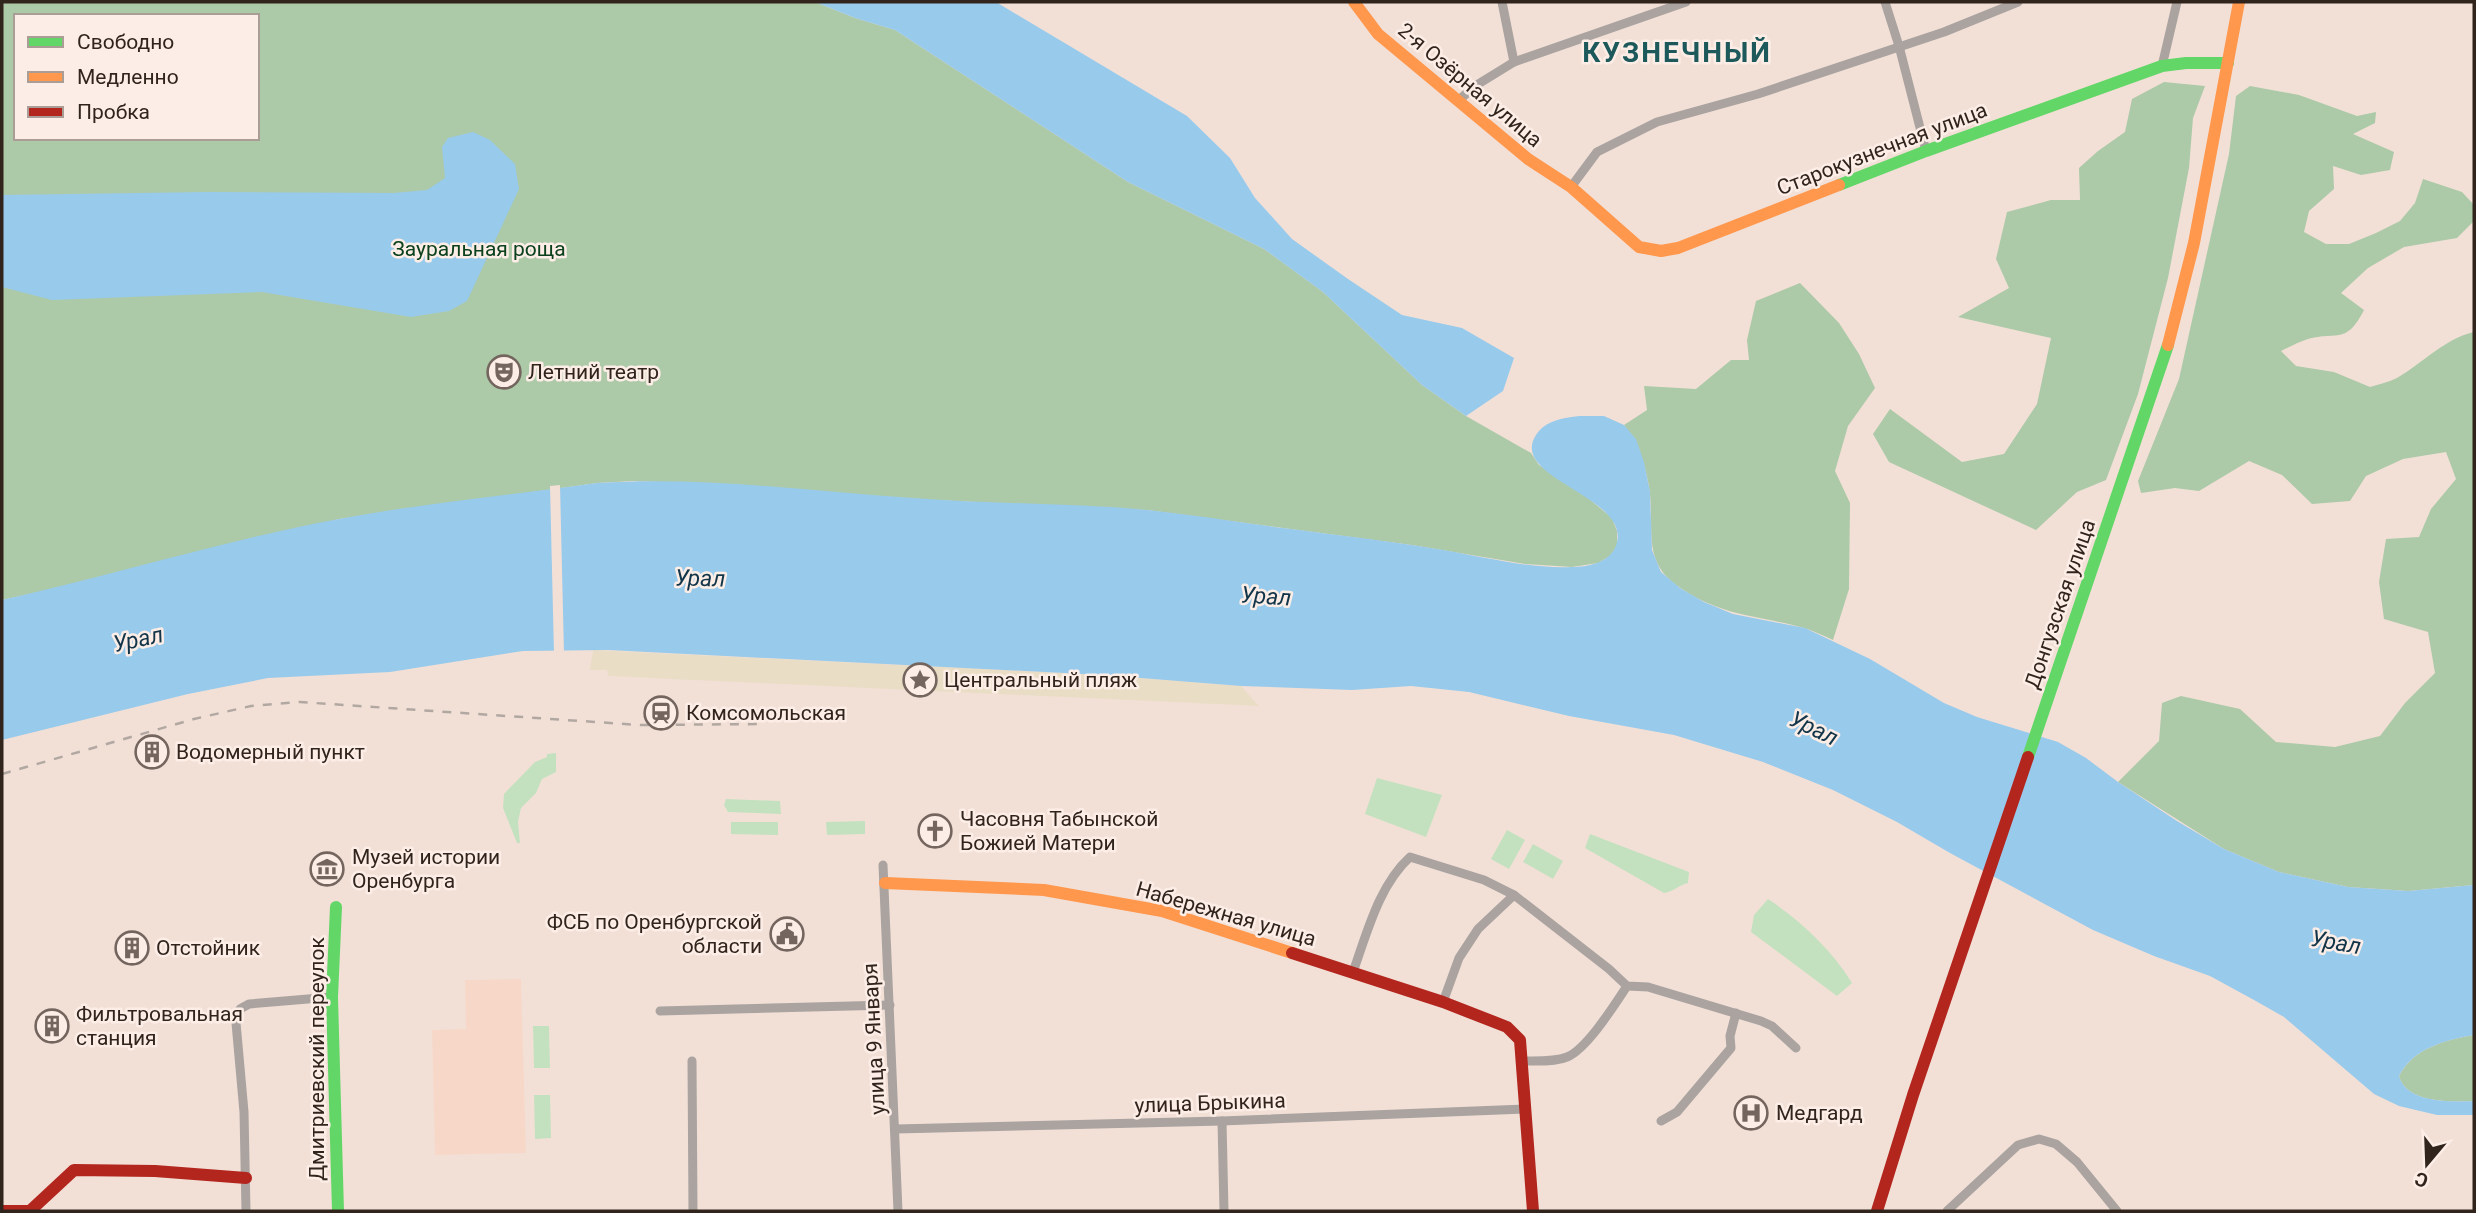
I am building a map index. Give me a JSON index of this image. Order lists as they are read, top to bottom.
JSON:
{
  "streets": {
    "street": [
      "2-я Озёрная улица",
      "Старокузнечная улица",
      "Донгузская улица",
      "Набережная улица",
      "улица 9 Января",
      "Дмитриевский переулок",
      "улица Брыкина"
    ]
  },
  "crossings": [
    ["2-я Озёрная улица", "Старокузнечная улица"],
    ["Старокузнечная улица", "Донгузская улица"],
    ["Набережная улица", "улица 9 Января"],
    ["Набережная улица", "улица Брыкина"],
    ["улица 9 Января", "улица Брыкина"]
  ],
  "districts": ["КУЗНЕЧНЫЙ"],
  "water": ["Урал"],
  "parks": ["Зауральная роща"],
  "places": {
    "theatre": ["Летний театр"],
    "place": ["Центральный пляж"],
    "station": ["Комсомольская"],
    "building": ["Водомерный пункт", "Отстойник", "Фильтровальная станция"],
    "church": ["Часовня Табынской Божией Матери"],
    "museum": ["Музей истории Оренбурга"],
    "public building": ["ФСБ по Оренбургской области"],
    "hospital": ["Медгард"]
  },
  "legend": ["Свободно", "Медленно", "Пробка"],
  "north": "bottom"
}
